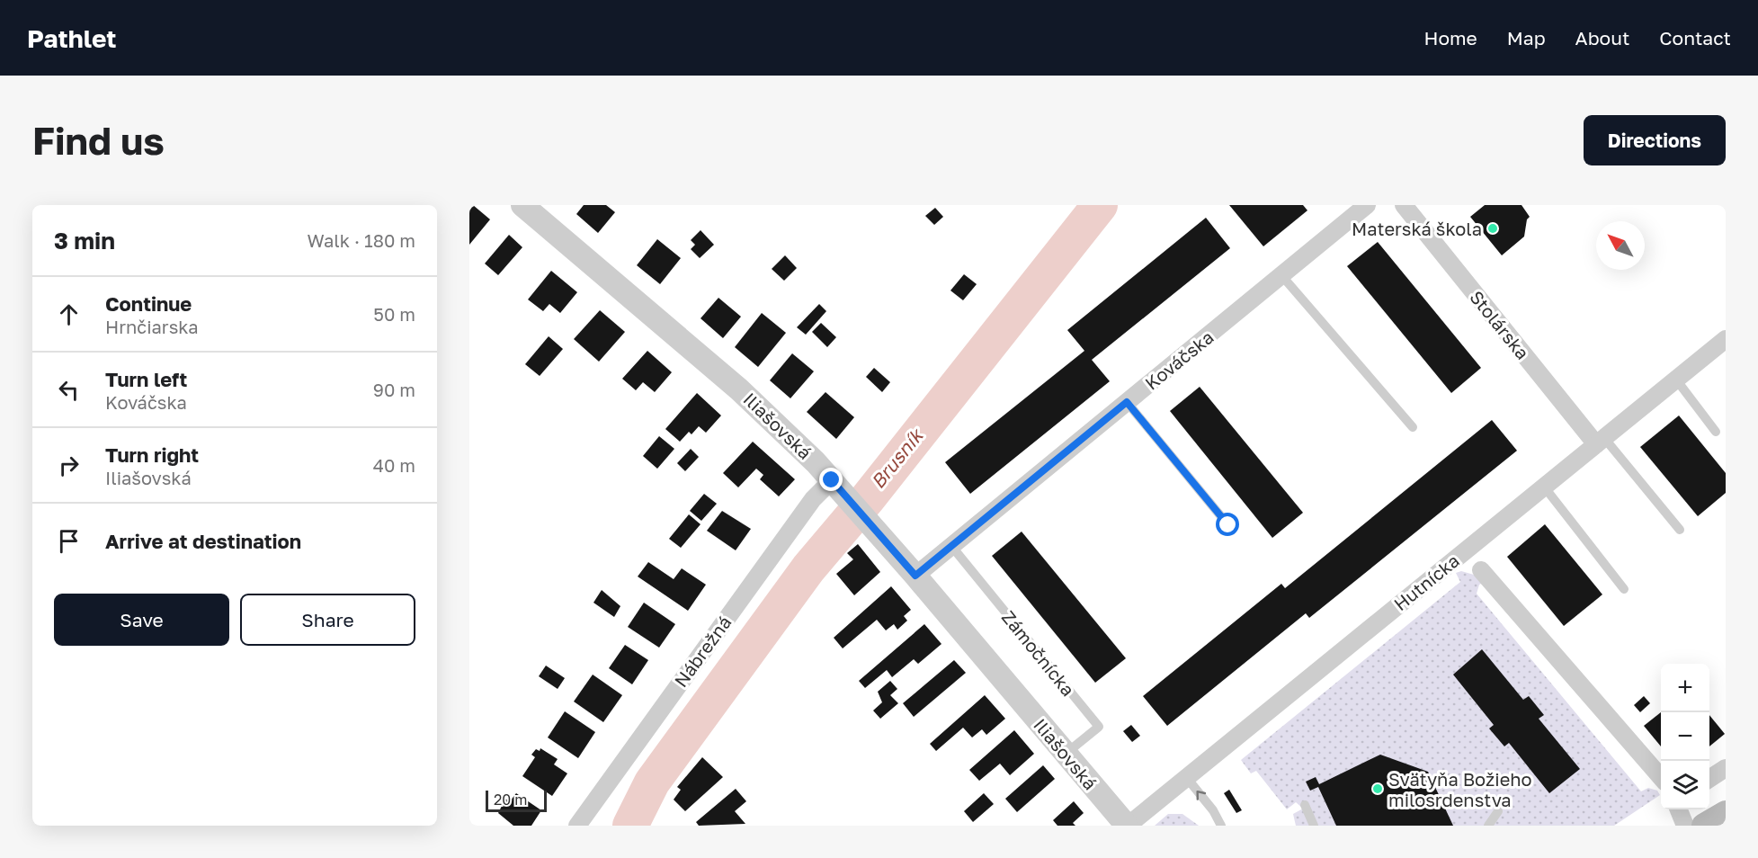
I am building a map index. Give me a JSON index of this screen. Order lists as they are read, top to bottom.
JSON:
{
  "streets": {
    "street": [
      "Stolárska",
      "Kováčska",
      "Iliašovská",
      "Hutnícka",
      "Nábrežná"
    ],
    "lane": ["Zámočnícka"]
  },
  "crossings": [
    ["Stolárska", "Hutnícka"],
    ["Kováčska", "Iliašovská"],
    ["Kováčska", "Zámočnícka"],
    ["Iliašovská", "Hutnícka"],
    ["Iliašovská", "Nábrežná"],
    ["Iliašovská", "Zámočnícka"]
  ],
  "water": ["Brusník"],
  "places": ["Materská škola", "Svätyňa Božieho milosrdenstva"],
  "scale_bar": "20 m",
  "north": "top left",
  "page": {
    "header": "Pathlet",
    "nav": [
      "Home",
      "Map",
      "About",
      "Contact"
    ],
    "buttons": [
      "Directions",
      ["Save", "Share"]
    ],
    "title": "Find us",
    "heading": ["3 min", "Walk · 180 m"],
    "list": [
      ["Continue", "Hrnčiarska", "50 m"],
      ["Turn left", "Kováčska", "90 m"],
      ["Turn right", "Iliašovská", "40 m"],
      "Arrive at destination"
    ],
    "map_buttons": ["+", "−"],
    "scale": "20 m"
  }
}
